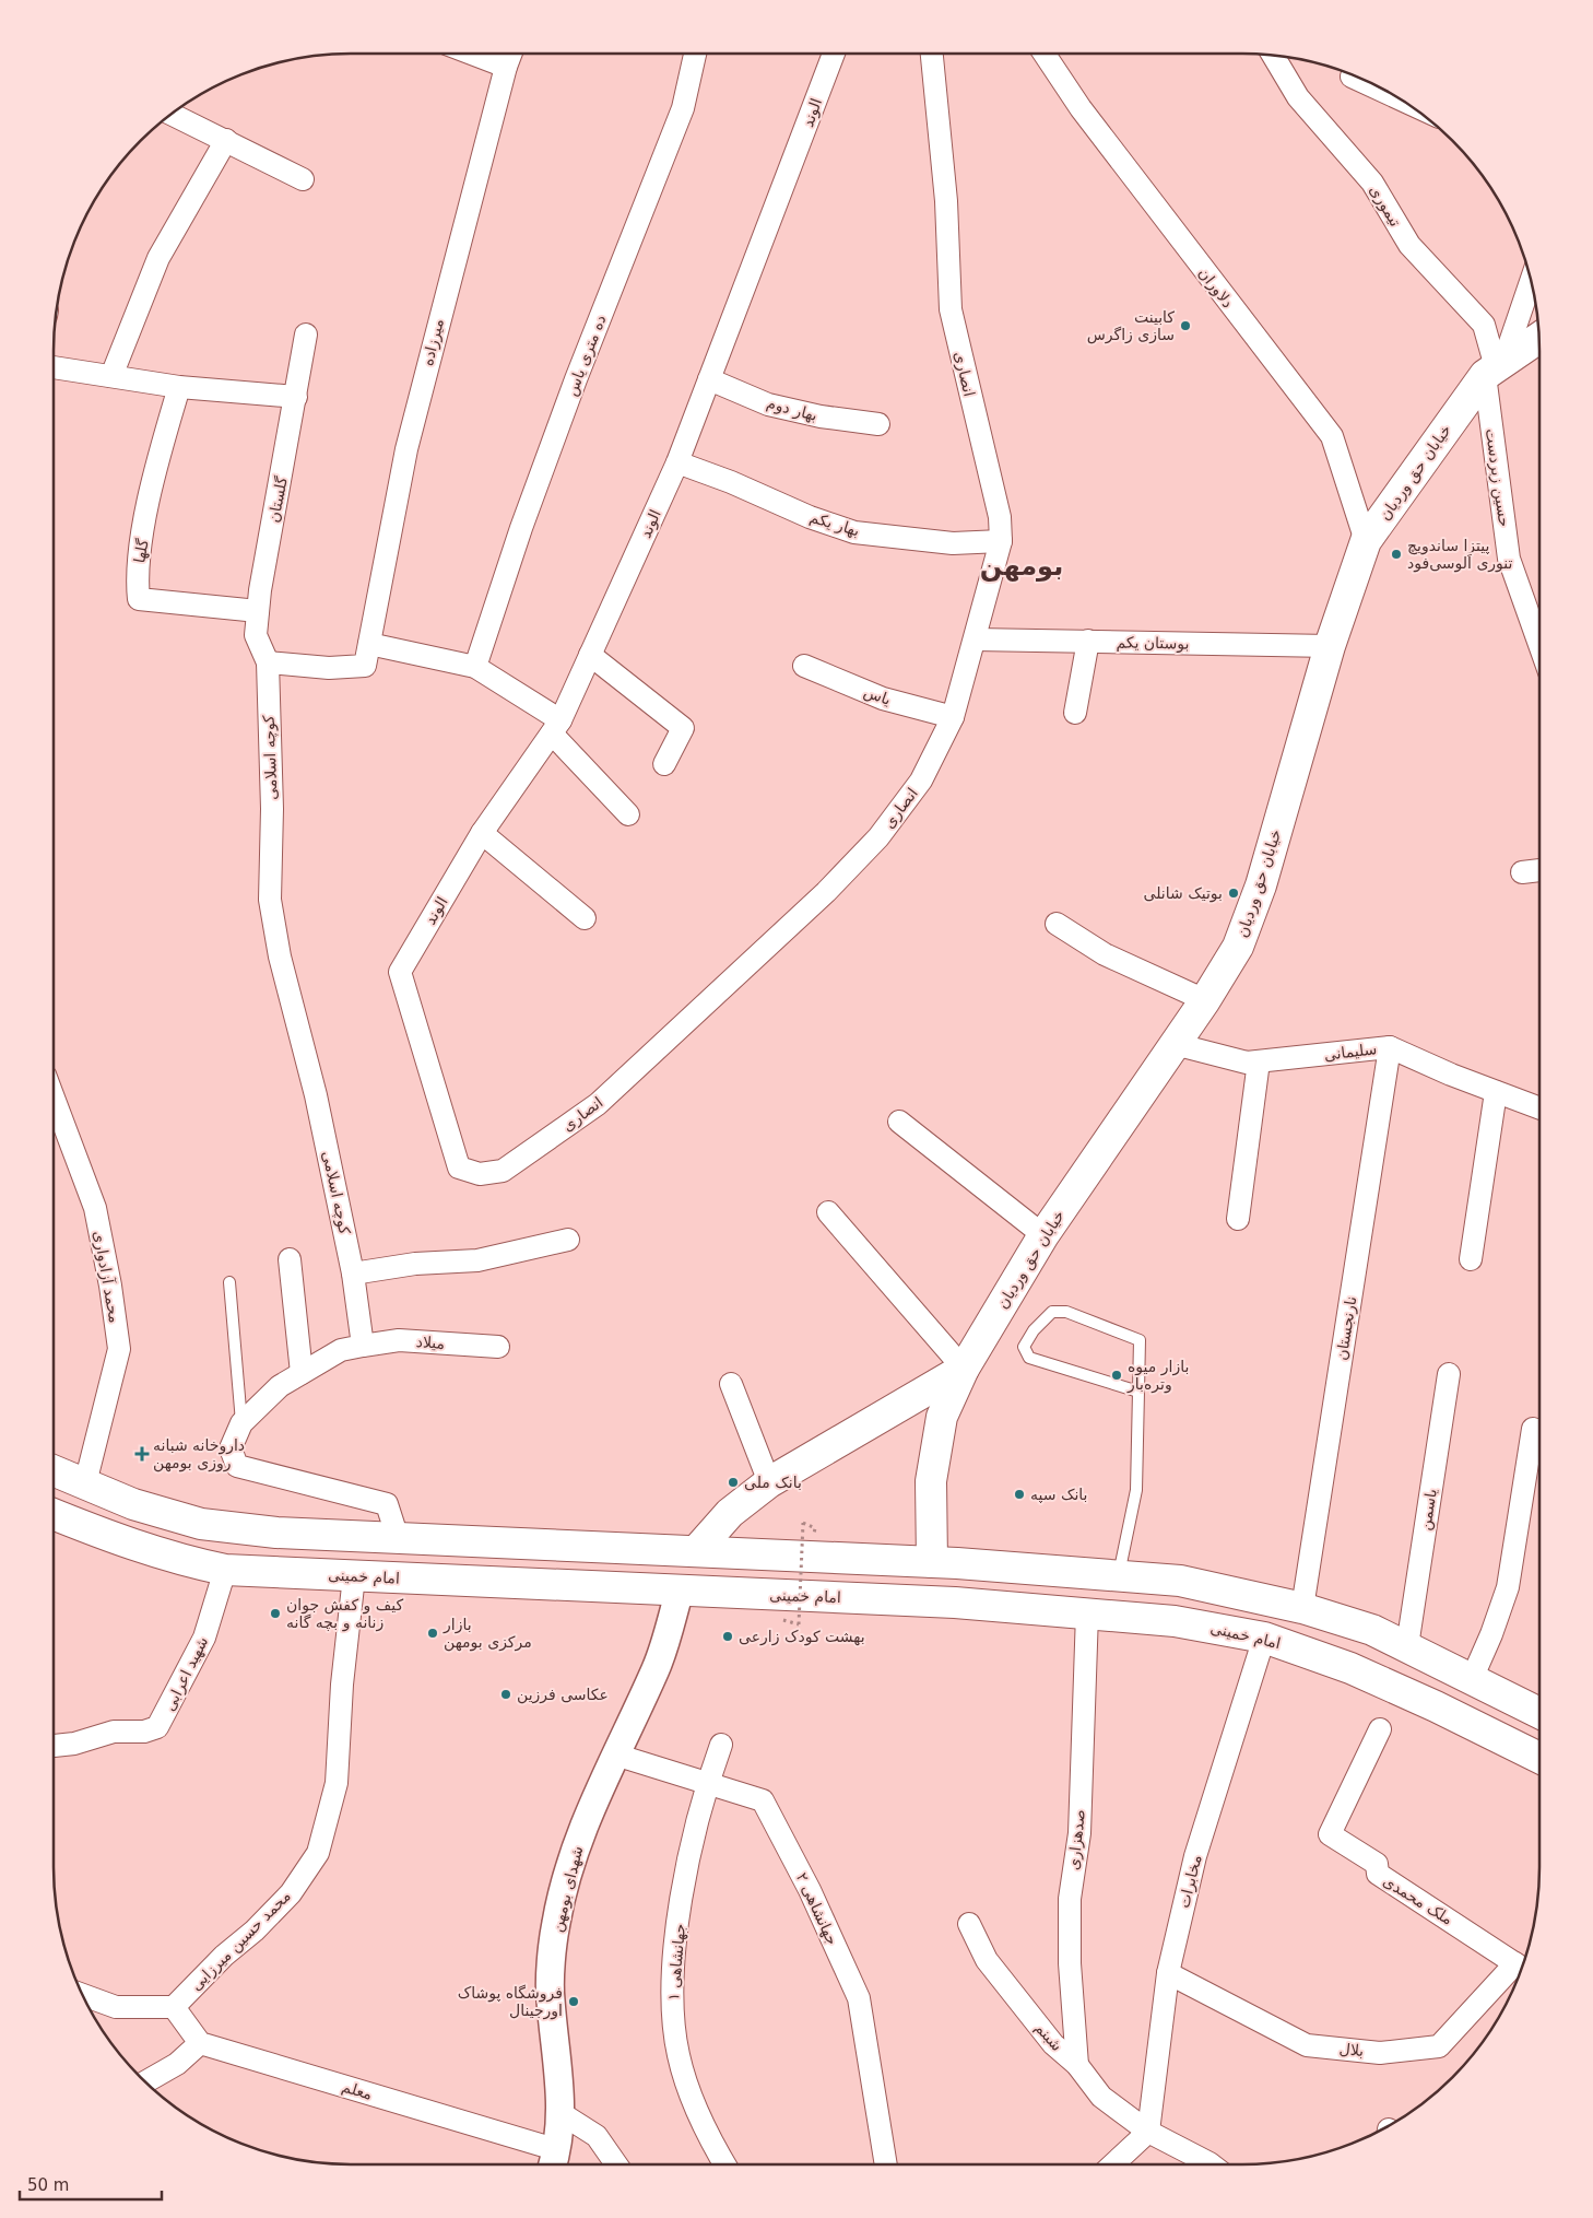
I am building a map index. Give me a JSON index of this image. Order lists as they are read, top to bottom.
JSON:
{
  "streets": {
    "main road": ["خیابان حق وردیان", "امام خمینی"],
    "street": [
      "الوند",
      "تیموری",
      "دلاوران",
      "میرزاده",
      "ده متری یاس",
      "انصاری",
      "بهار دوم",
      "حسین زبردست",
      "گلستان",
      "بهار یکم",
      "گلها",
      "بوستان یکم",
      "یاس",
      "کوچه اسلامی",
      "سلیمانی",
      "محمد آزادواری",
      "نارنجستان",
      "میلاد",
      "یاسمن",
      "شهید اعرابی",
      "صدهزاری",
      "مخابرات",
      "شهدای بومهن",
      "ملک محمدی",
      "جهانشاهی ۲",
      "محمد حسین میرزایی",
      "جهانشاهی ۱",
      "شبنم",
      "بلال",
      "معلم"
    ]
  },
  "crossings": [
    ["الوند", "انصاری"],
    ["الوند", "بهار دوم"],
    ["الوند", "بهار یکم"],
    ["تیموری", "خیابان حق وردیان"],
    ["تیموری", "حسین زبردست"],
    ["دلاوران", "خیابان حق وردیان"],
    ["میرزاده", "گلستان"],
    ["میرزاده", "کوچه اسلامی"],
    ["انصاری", "بهار یکم"],
    ["انصاری", "بوستان یکم"],
    ["انصاری", "یاس"],
    ["خیابان حق وردیان", "حسین زبردست"],
    ["خیابان حق وردیان", "بوستان یکم"],
    ["خیابان حق وردیان", "سلیمانی"],
    ["گلستان", "گلها"],
    ["گلستان", "کوچه اسلامی"],
    ["کوچه اسلامی", "میلاد"],
    ["سلیمانی", "نارنجستان"],
    ["امام خمینی", "شهید اعرابی"],
    ["امام خمینی", "صدهزاری"],
    ["امام خمینی", "مخابرات"],
    ["امام خمینی", "شهدای بومهن"],
    ["امام خمینی", "محمد حسین میرزایی"],
    ["صدهزاری", "شبنم"],
    ["مخابرات", "شبنم"],
    ["مخابرات", "بلال"],
    ["شهدای بومهن", "جهانشاهی ۲"],
    ["شهدای بومهن", "معلم"],
    ["جهانشاهی ۲", "جهانشاهی ۱"]
  ],
  "districts": ["بومهن"],
  "places": {
    "other": [
      "کابینت سازی زاگرس",
      "پیتزا ساندویچ تنوری اَلوسی‌‌فود",
      "بوتیک شانلی",
      "بازار میوه وتره‌بار",
      "بانک ملی",
      "بانک سپه",
      "کیف و کفش جوان زنانه و بچه گانه",
      "بازار مرکزی بومهن",
      "بهشت کودک زارعی",
      "عکاسی فرزین",
      "فروشگاه پوشاک اورجینال"
    ],
    "health": ["داروخانه شبانه روزی بومهن"]
  },
  "scale_bar": "50 m"
}
